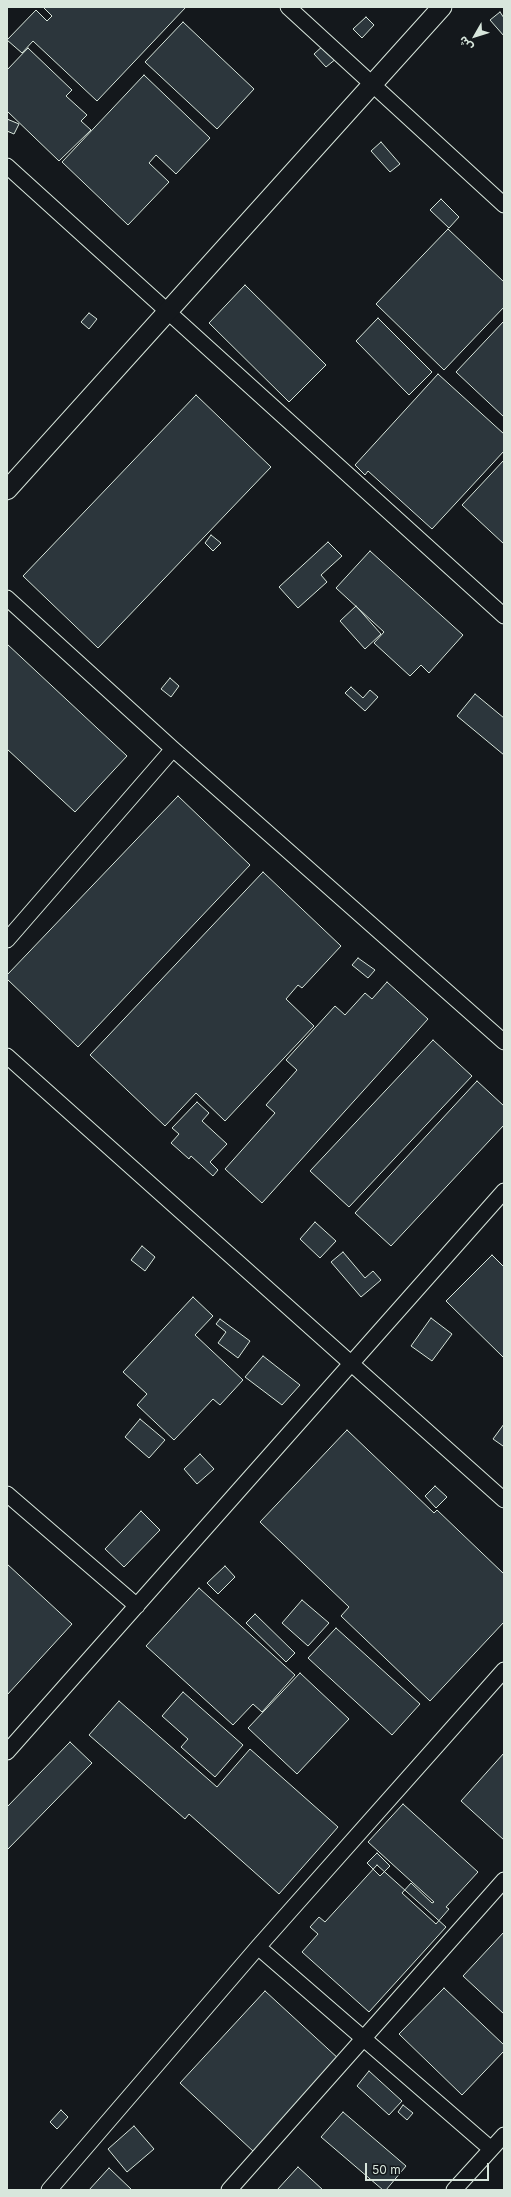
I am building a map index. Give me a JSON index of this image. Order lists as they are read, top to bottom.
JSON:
{
  "scale_bar": "50 m",
  "north": "bottom left"
}
